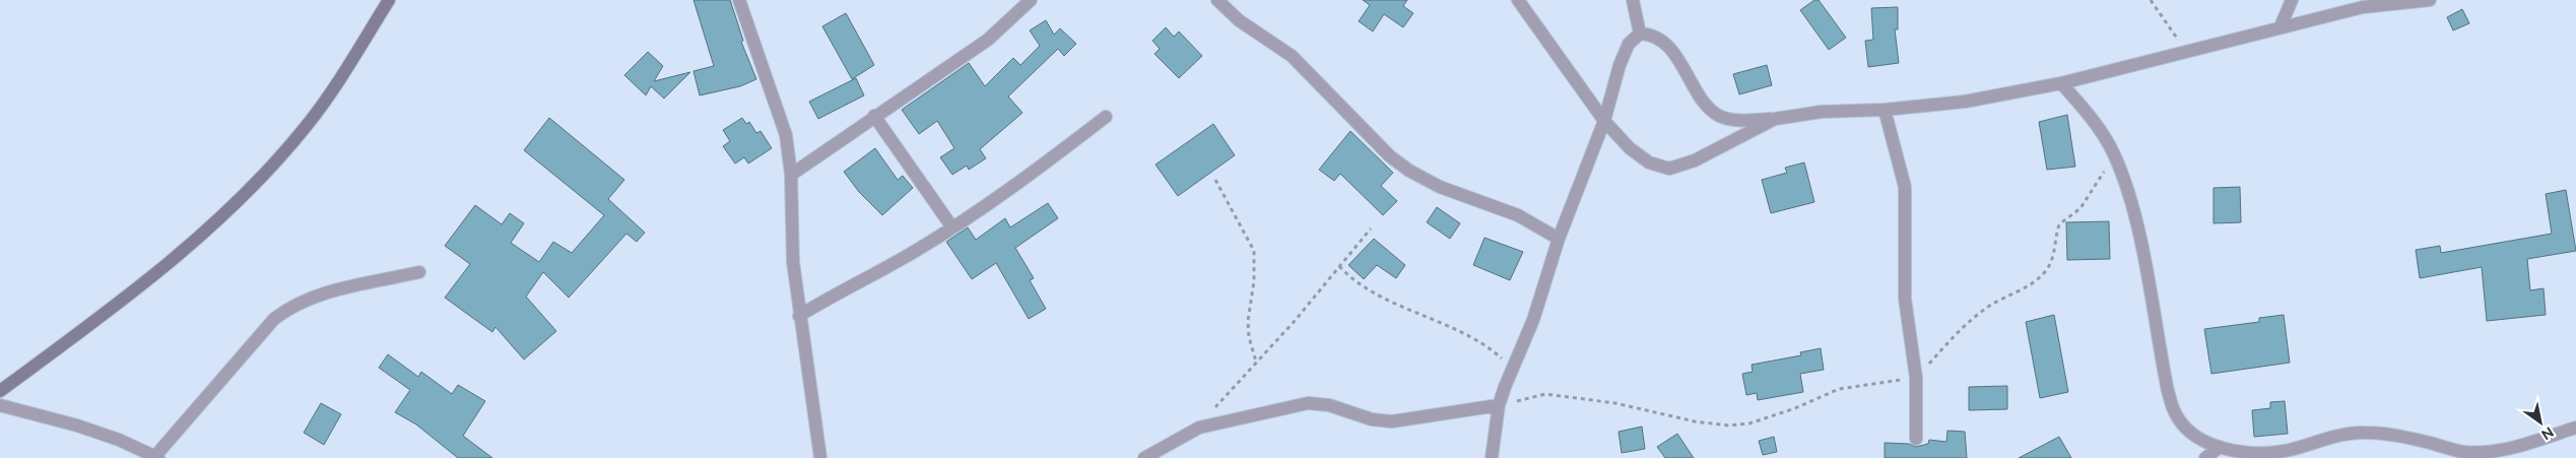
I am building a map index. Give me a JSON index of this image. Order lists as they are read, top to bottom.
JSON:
{
  "north": "bottom right"
}
